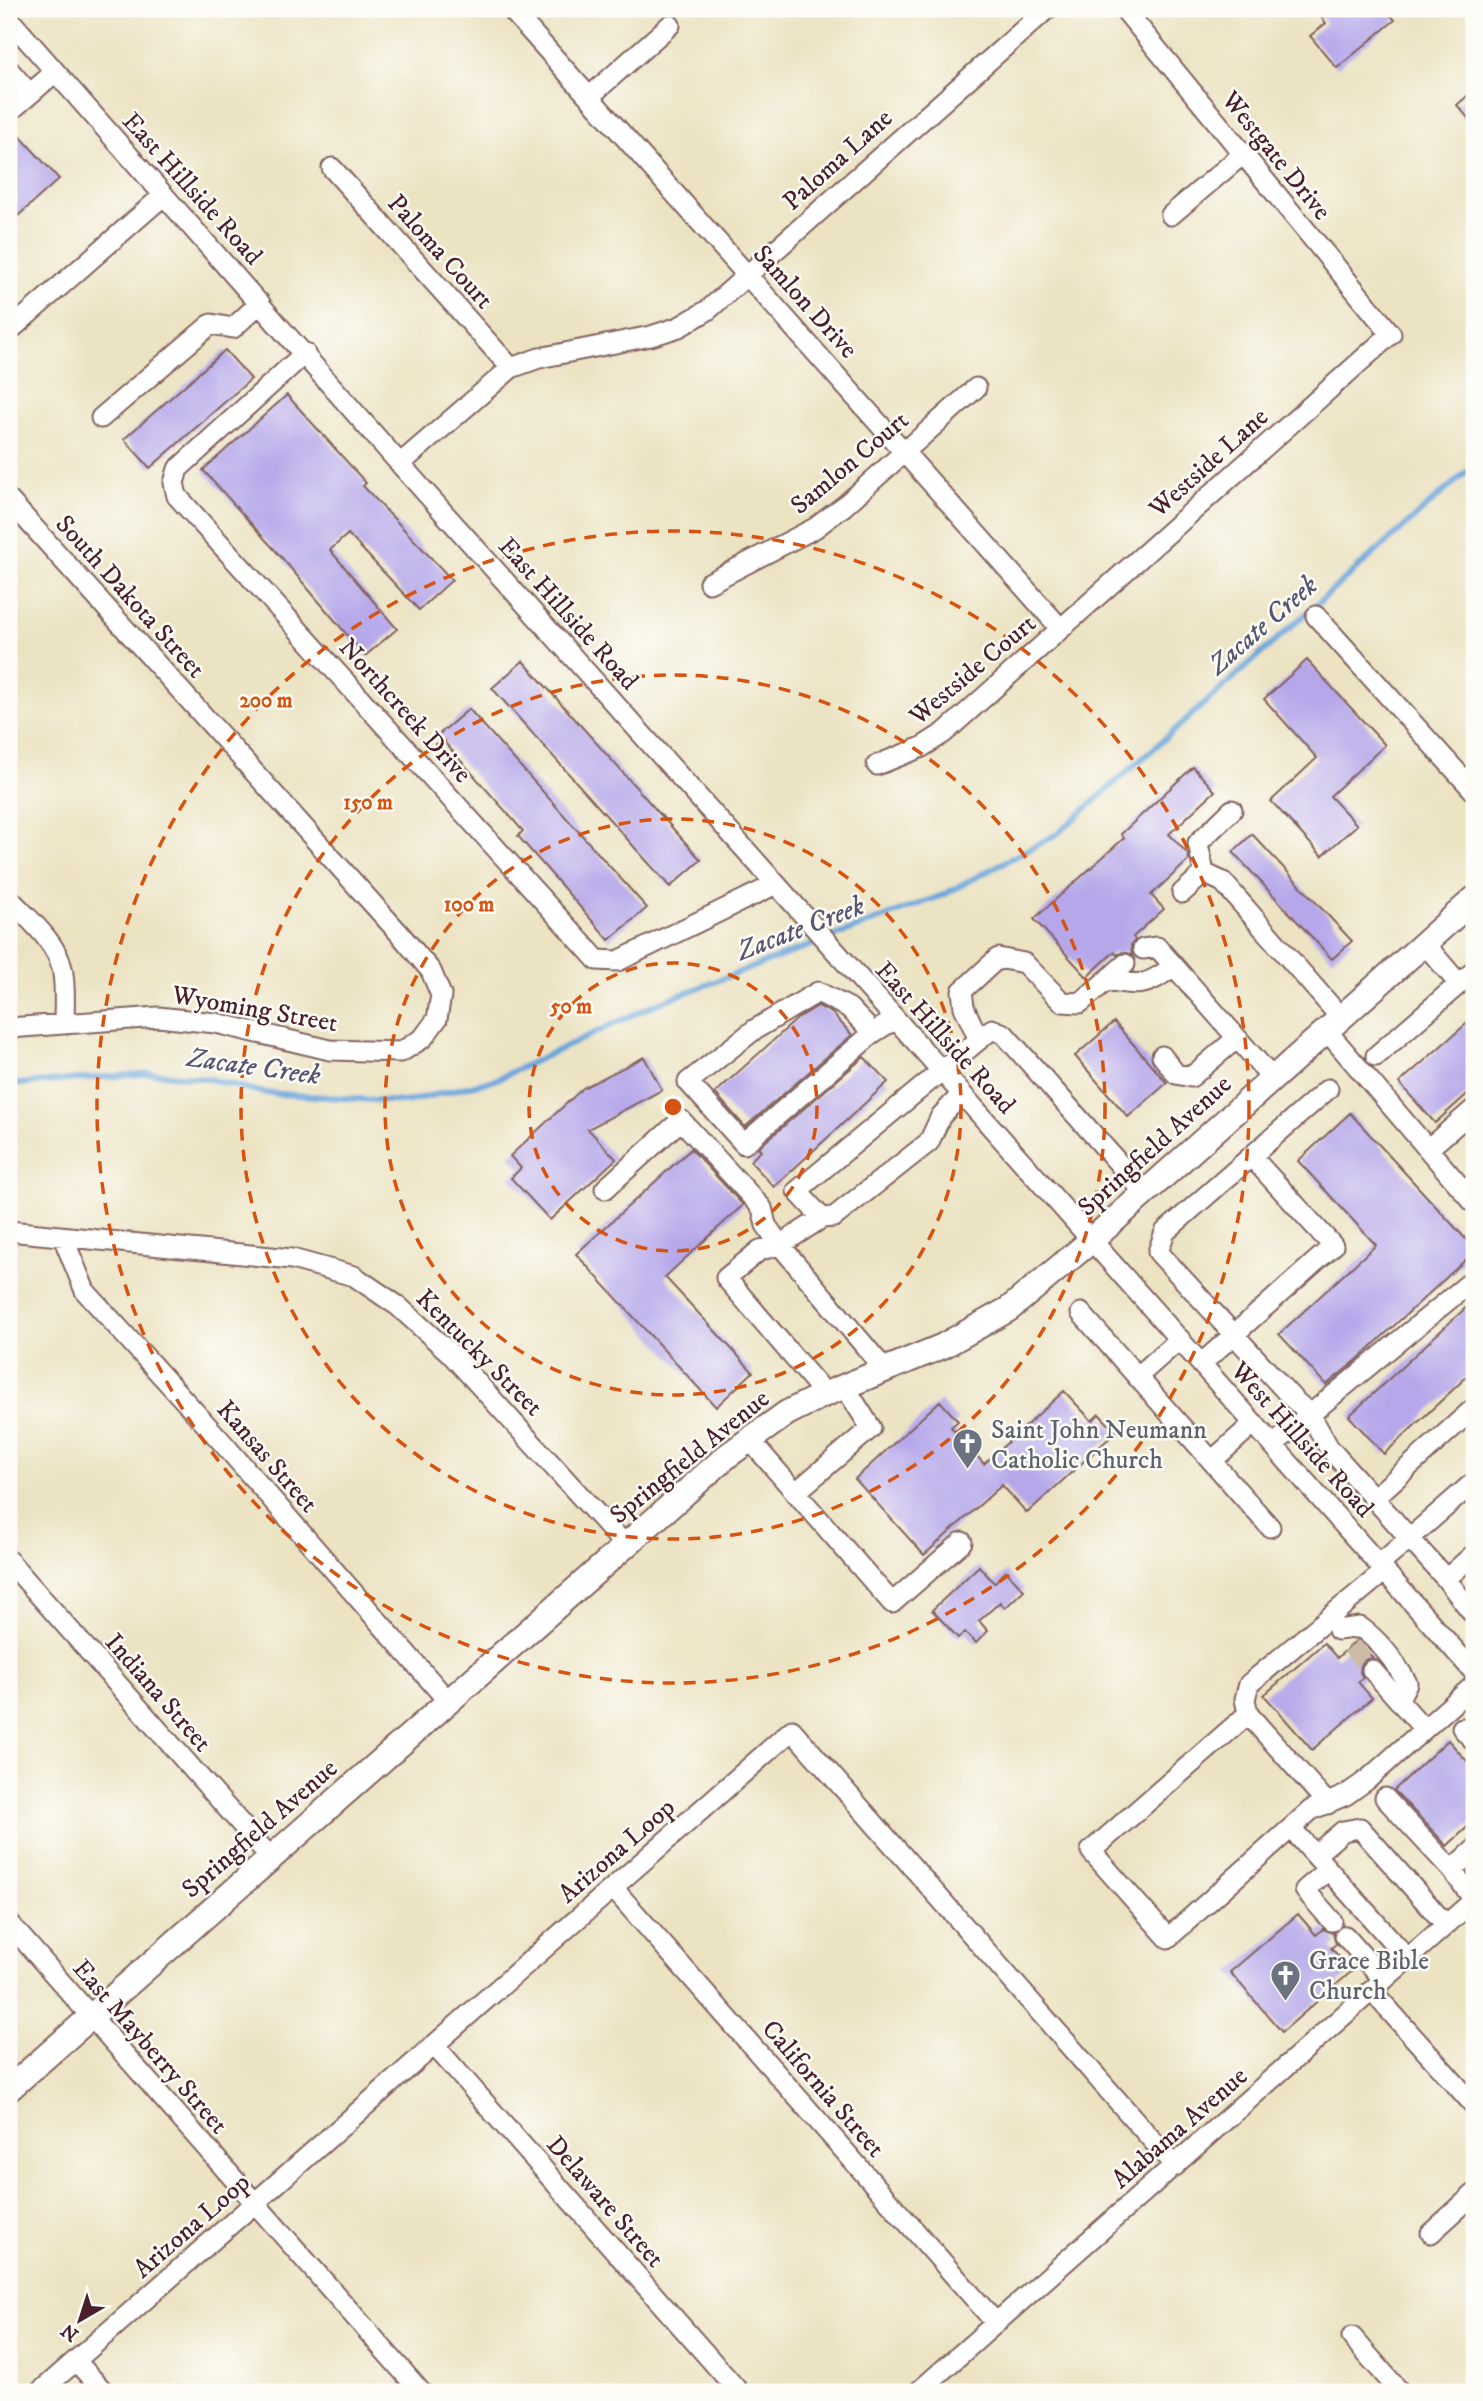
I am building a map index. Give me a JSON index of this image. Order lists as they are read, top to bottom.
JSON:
{
  "streets": {
    "main road": ["Springfield Avenue"],
    "street": [
      "Westgate Drive",
      "Paloma Lane",
      "East Hillside Road",
      "Paloma Court",
      "Samlon Drive",
      "Samlon Court",
      "Westside Lane",
      "South Dakota Street",
      "Westside Court",
      "Northcreek Drive",
      "Wyoming Street",
      "Kentucky Street",
      "West Hillside Road",
      "Kansas Street",
      "Indiana Street",
      "Arizona Loop",
      "East Mayberry Street",
      "California Street",
      "Alabama Avenue",
      "Delaware Street"
    ]
  },
  "crossings": [
    ["Westgate Drive", "Westside Lane"],
    ["Paloma Lane", "East Hillside Road"],
    ["Paloma Lane", "Paloma Court"],
    ["Paloma Lane", "Samlon Drive"],
    ["East Hillside Road", "Northcreek Drive"],
    ["East Hillside Road", "Springfield Avenue"],
    ["East Hillside Road", "West Hillside Road"],
    ["Samlon Drive", "Samlon Court"],
    ["Samlon Drive", "Westside Lane"],
    ["Samlon Drive", "Westside Court"],
    ["Westside Lane", "Westside Court"],
    ["South Dakota Street", "Wyoming Street"],
    ["Springfield Avenue", "Kentucky Street"],
    ["Springfield Avenue", "West Hillside Road"],
    ["Springfield Avenue", "Kansas Street"],
    ["Springfield Avenue", "Indiana Street"],
    ["Springfield Avenue", "East Mayberry Street"],
    ["Kentucky Street", "Kansas Street"],
    ["Arizona Loop", "East Mayberry Street"],
    ["Arizona Loop", "California Street"],
    ["Arizona Loop", "Alabama Avenue"],
    ["Arizona Loop", "Delaware Street"],
    ["California Street", "Alabama Avenue"]
  ],
  "water": ["Zacate Creek"],
  "places": {
    "church": ["Saint John Neumann Catholic Church", "Grace Bible Church"]
  },
  "north": "bottom left",
  "rings": [
    "200 m",
    "150 m",
    "100 m",
    "50 m"
  ]
}
